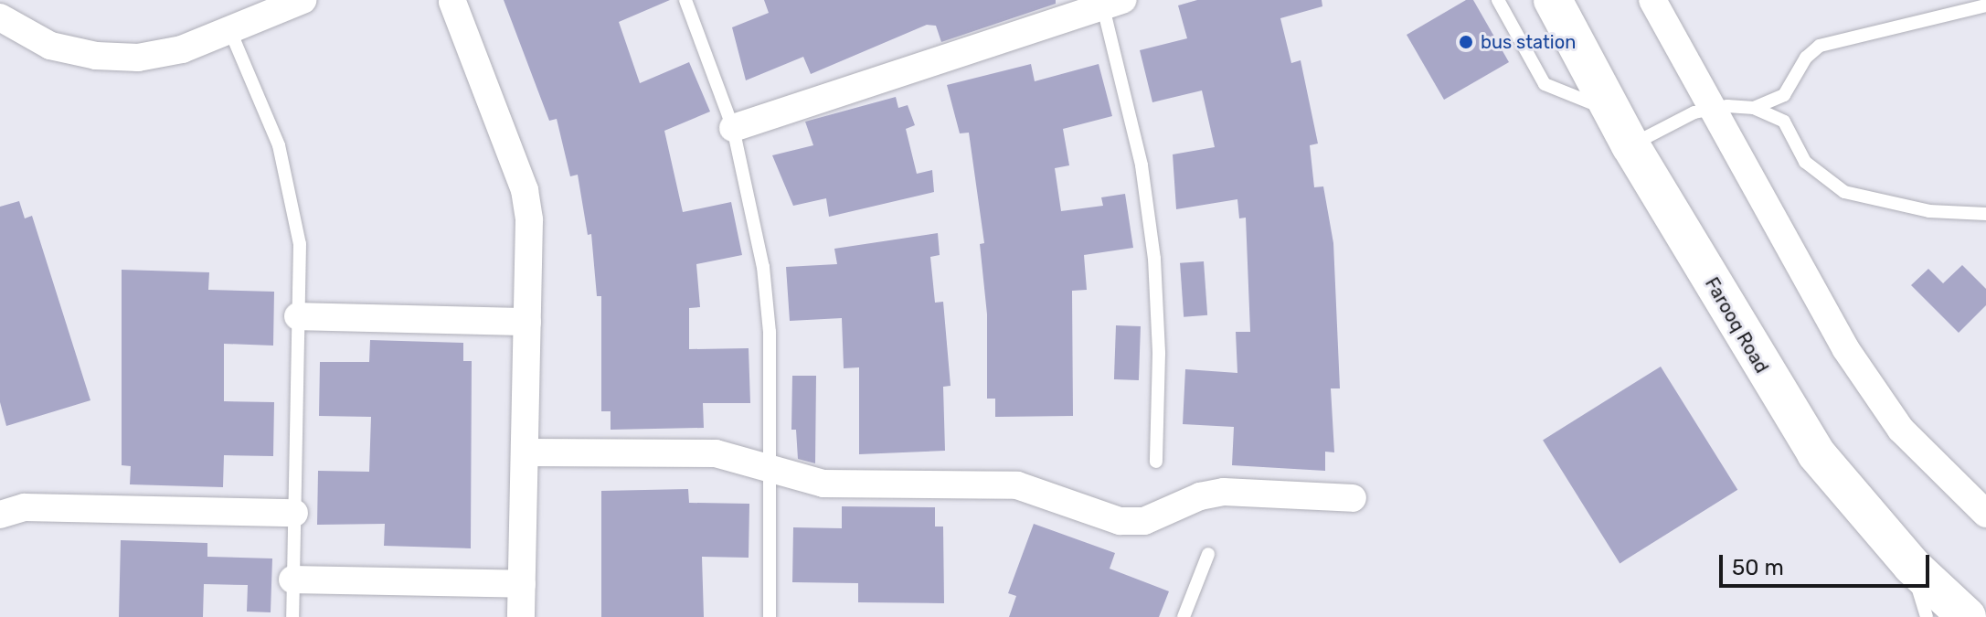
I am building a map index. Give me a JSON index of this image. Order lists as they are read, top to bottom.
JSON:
{
  "streets": {
    "street": ["Farooq Road"]
  },
  "places": ["bus station"],
  "scale_bar": "50 m"
}
